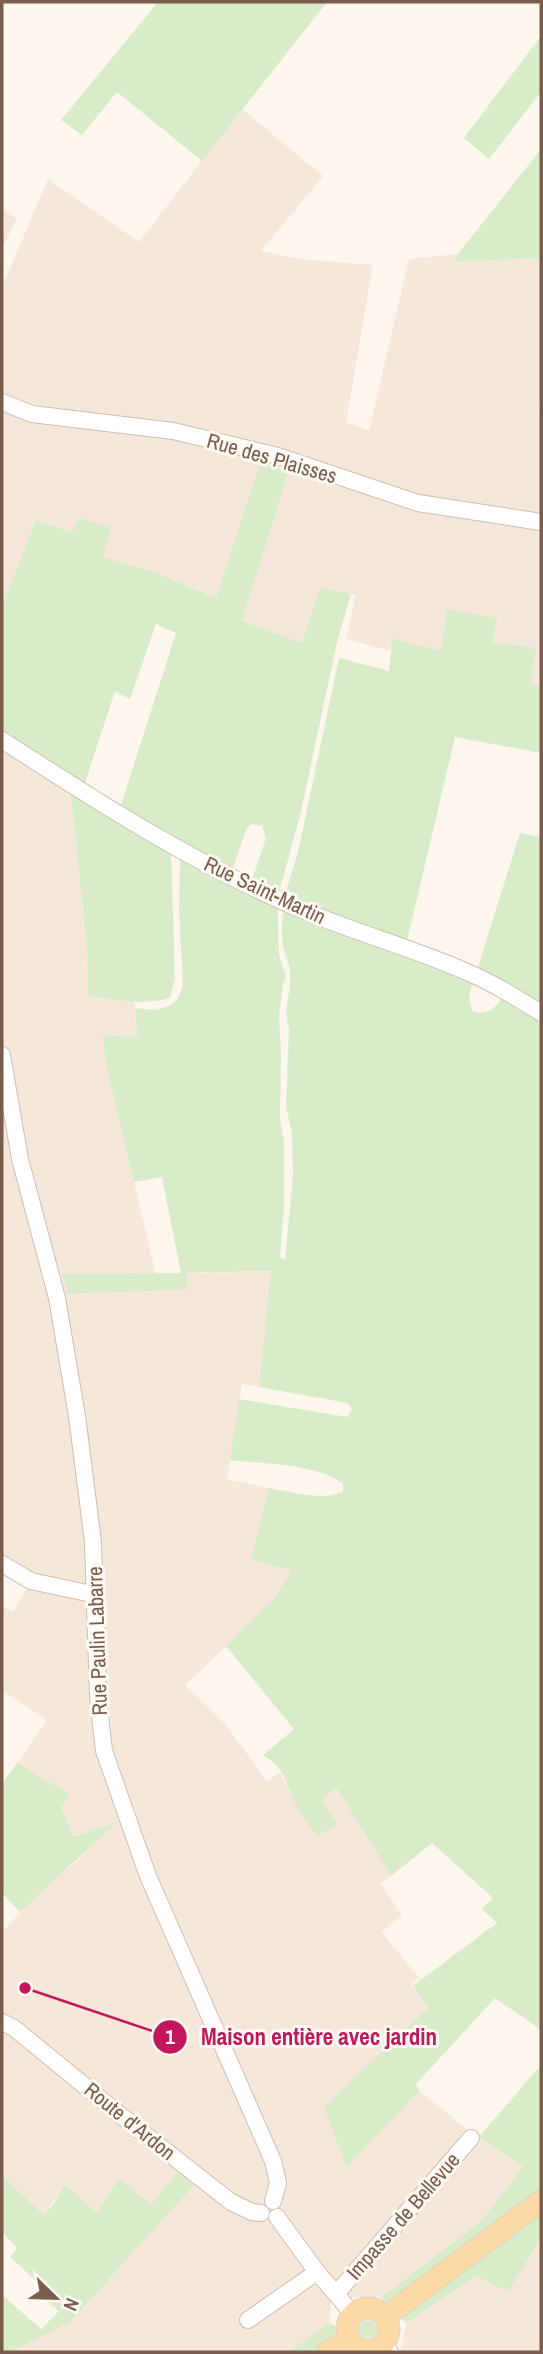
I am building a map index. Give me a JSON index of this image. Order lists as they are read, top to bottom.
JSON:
{
  "streets": {
    "street": [
      "Rue des Plaisses",
      "Rue Saint-Martin",
      "Rue Paulin Labarre",
      "Route d'Ardon",
      "Impasse de Bellevue"
    ]
  },
  "crossings": [
    ["Rue Paulin Labarre", "Route d'Ardon"]
  ],
  "places": ["Maison entière avec jardin"],
  "north": "bottom right"
}
